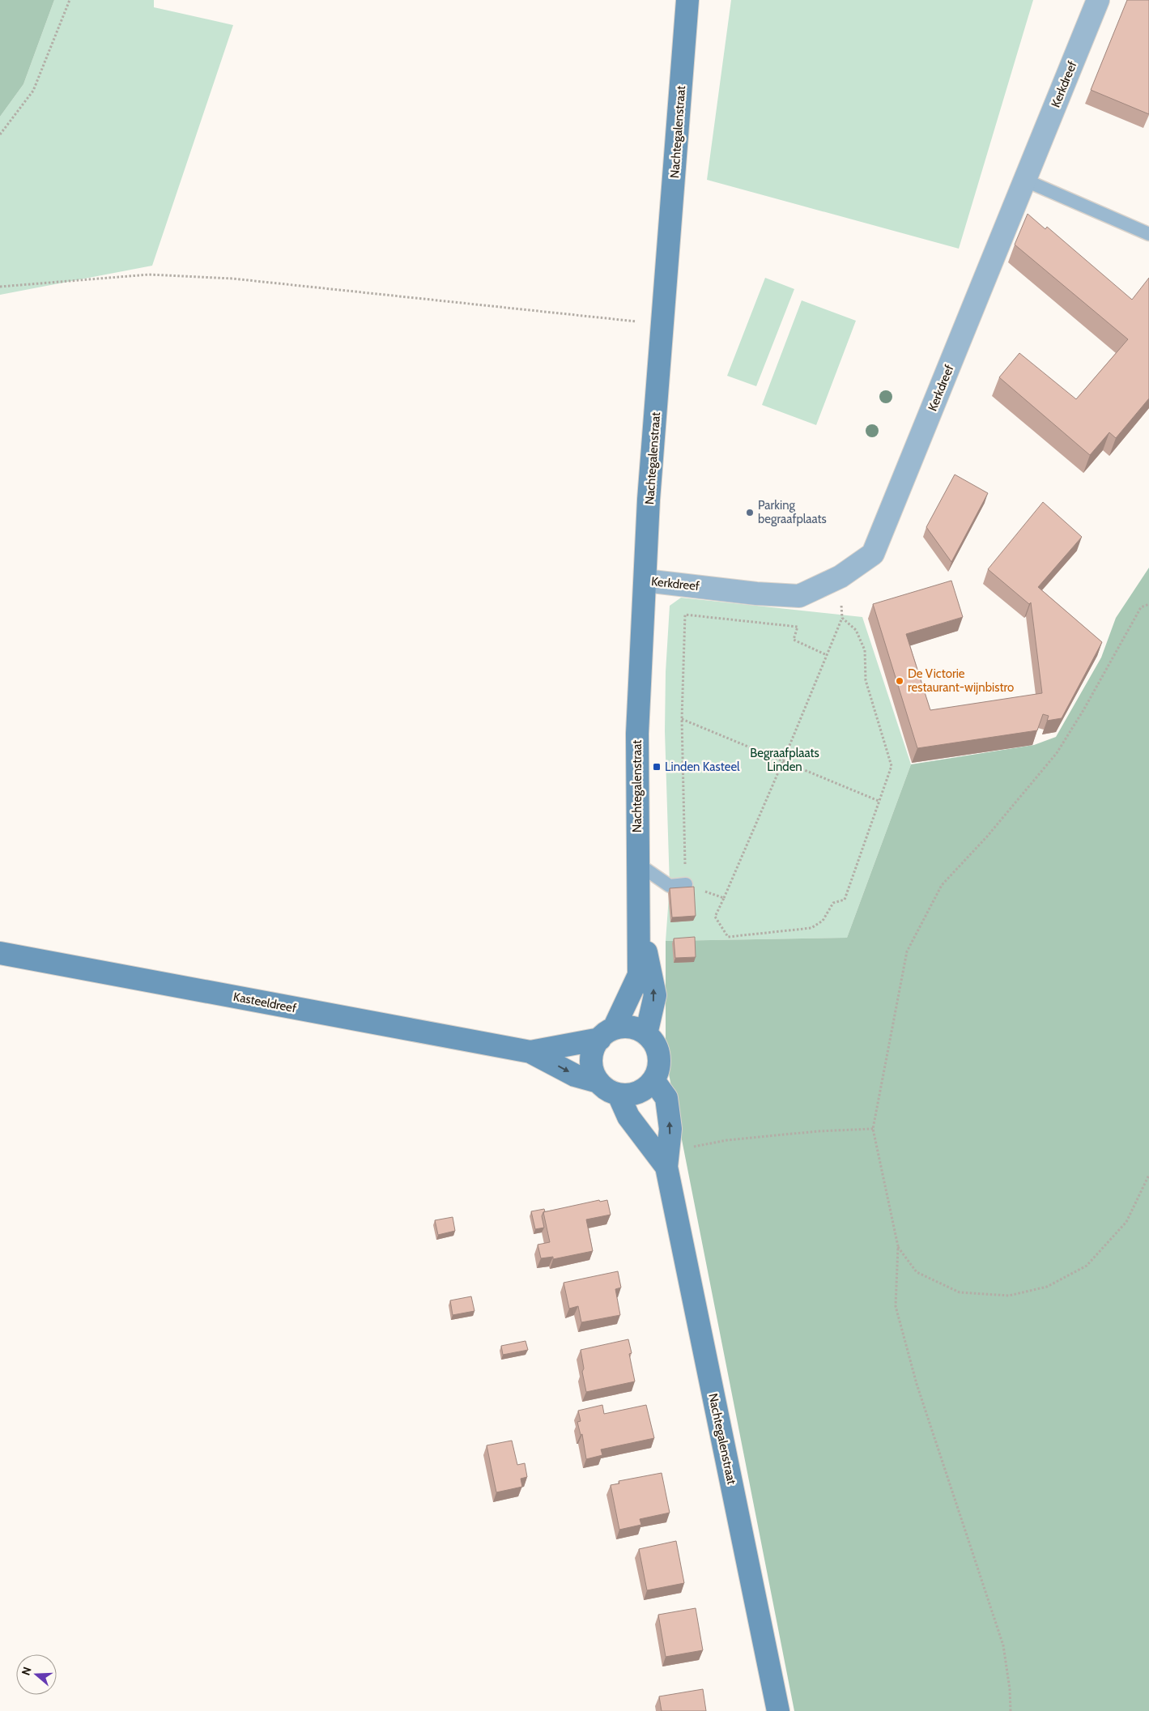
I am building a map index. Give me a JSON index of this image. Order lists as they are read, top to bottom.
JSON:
{
  "streets": {
    "street": ["Kerkdreef", "Nachtegalenstraat", "Kasteeldreef"]
  },
  "crossings": [
    ["Kerkdreef", "Nachtegalenstraat"],
    ["Nachtegalenstraat", "Kasteeldreef"]
  ],
  "parks": ["Begraafplaats Linden"],
  "places": {
    "other": ["Parking begraafplaats", "De Victorie restaurant-wijnbistro"],
    "transit": ["Linden Kasteel"]
  },
  "north": "left"
}
